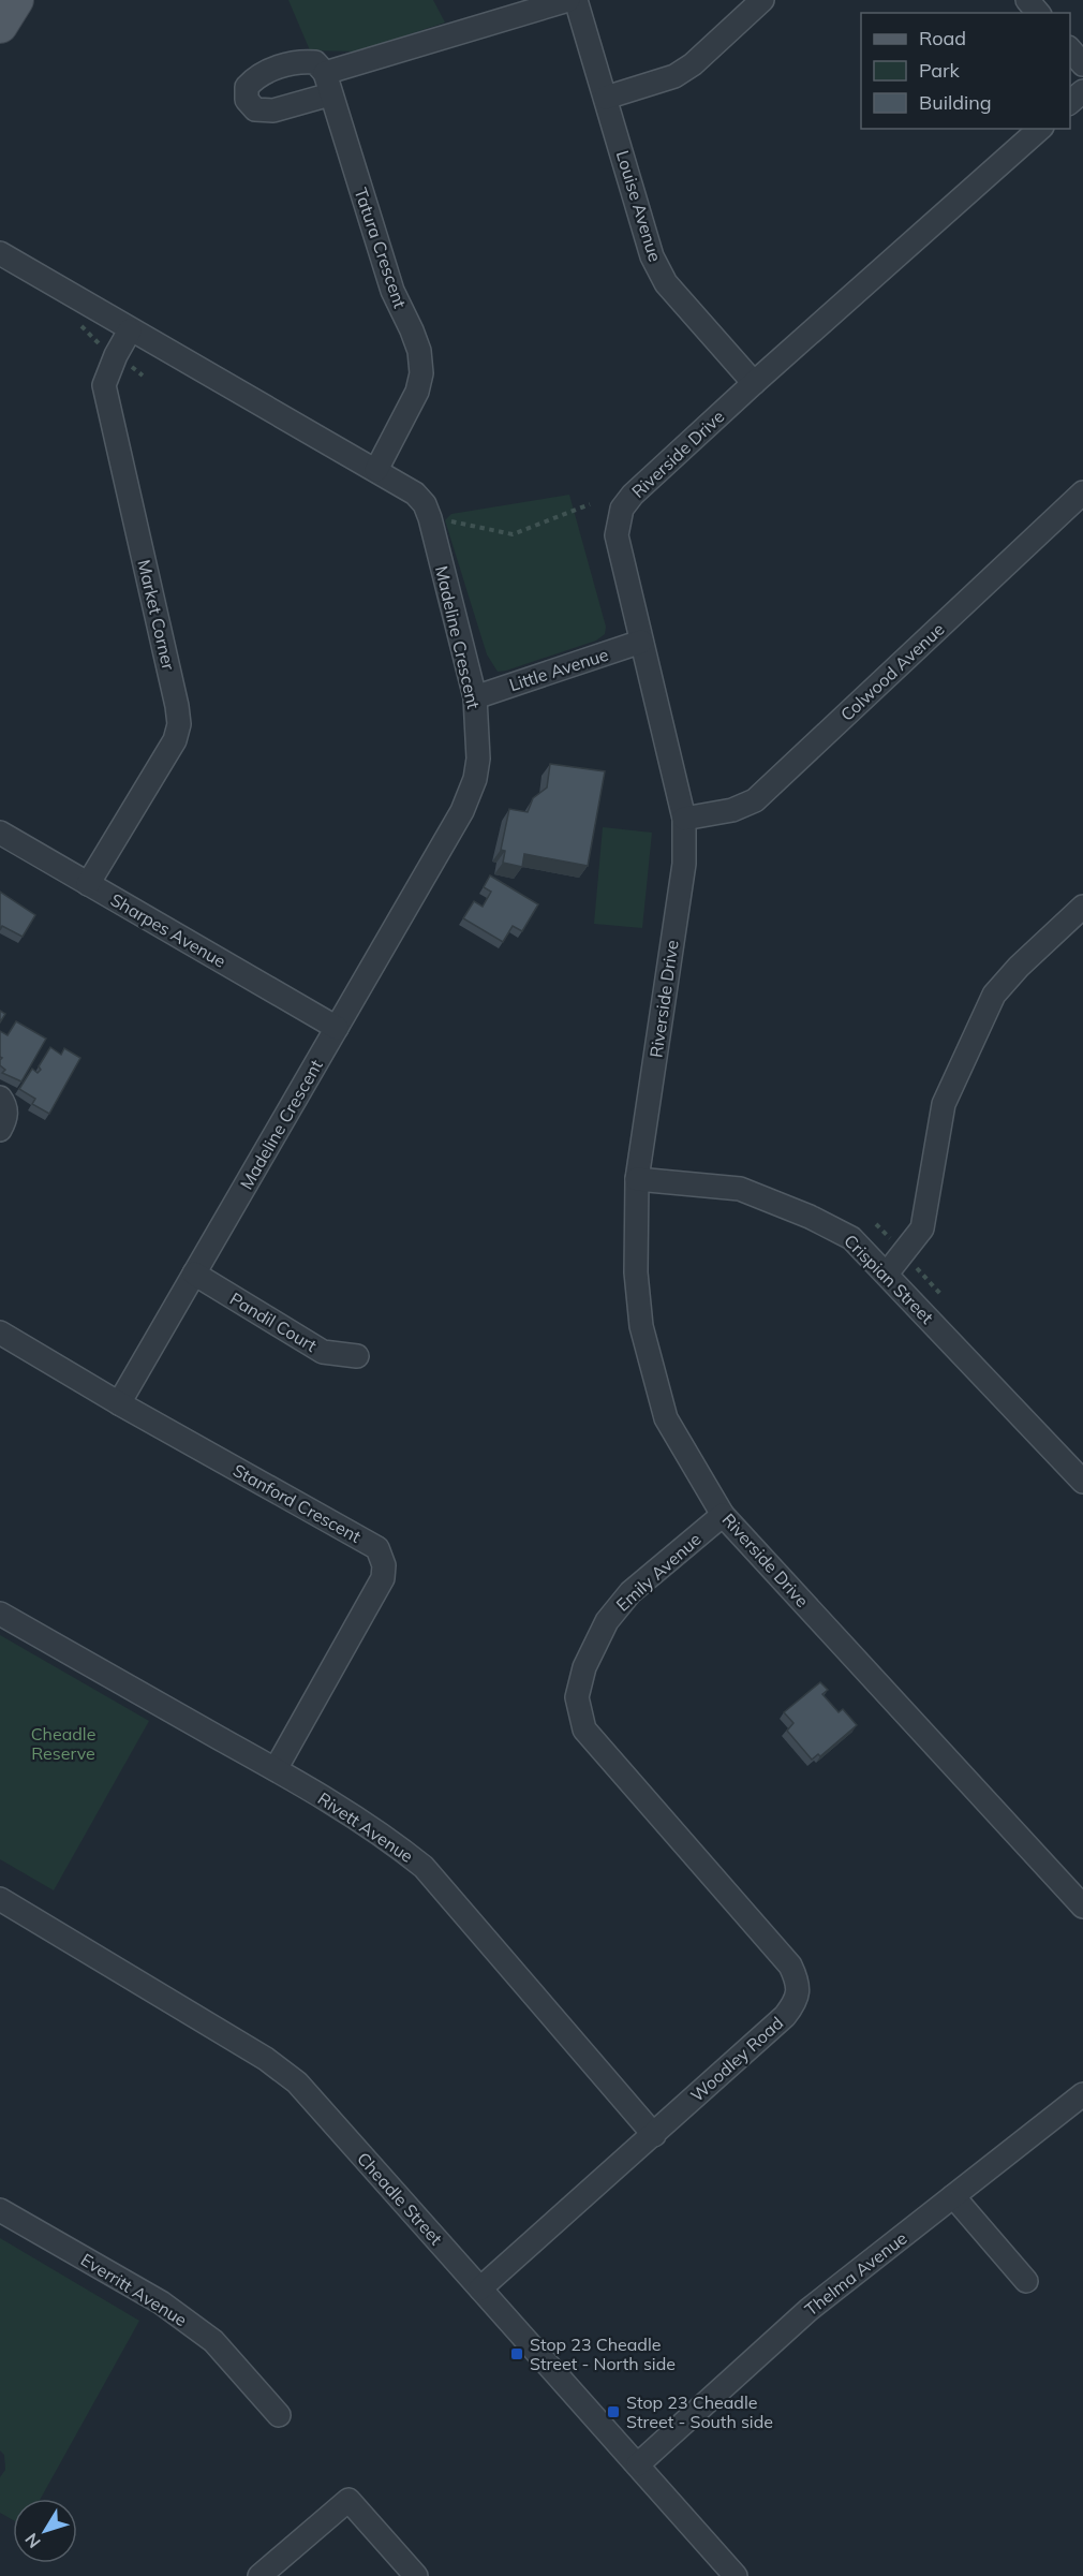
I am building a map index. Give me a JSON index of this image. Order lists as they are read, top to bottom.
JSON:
{
  "streets": {
    "street": [
      "Louise Avenue",
      "Tatura Crescent",
      "Riverside Drive",
      "Market Corner",
      "Madeline Crescent",
      "Little Avenue",
      "Colwood Avenue",
      "Sharpes Avenue",
      "Crispian Street",
      "Pandil Court",
      "Stanford Crescent",
      "Emily Avenue",
      "Rivett Avenue",
      "Woodley Road",
      "Cheadle Street",
      "Thelma Avenue",
      "Everritt Avenue"
    ]
  },
  "crossings": [
    ["Louise Avenue", "Riverside Drive"],
    ["Tatura Crescent", "Madeline Crescent"],
    ["Riverside Drive", "Little Avenue"],
    ["Riverside Drive", "Colwood Avenue"],
    ["Riverside Drive", "Crispian Street"],
    ["Riverside Drive", "Emily Avenue"],
    ["Market Corner", "Madeline Crescent"],
    ["Market Corner", "Sharpes Avenue"],
    ["Madeline Crescent", "Little Avenue"],
    ["Madeline Crescent", "Sharpes Avenue"],
    ["Madeline Crescent", "Pandil Court"],
    ["Madeline Crescent", "Stanford Crescent"],
    ["Stanford Crescent", "Rivett Avenue"],
    ["Emily Avenue", "Woodley Road"],
    ["Rivett Avenue", "Woodley Road"],
    ["Woodley Road", "Cheadle Street"],
    ["Cheadle Street", "Thelma Avenue"]
  ],
  "parks": ["Cheadle Reserve"],
  "places": {
    "transit": ["Stop 23 Cheadle Street - North side", "Stop 23 Cheadle Street - South side"]
  },
  "legend": ["Road", "Park", "Building"],
  "north": "bottom left"
}
